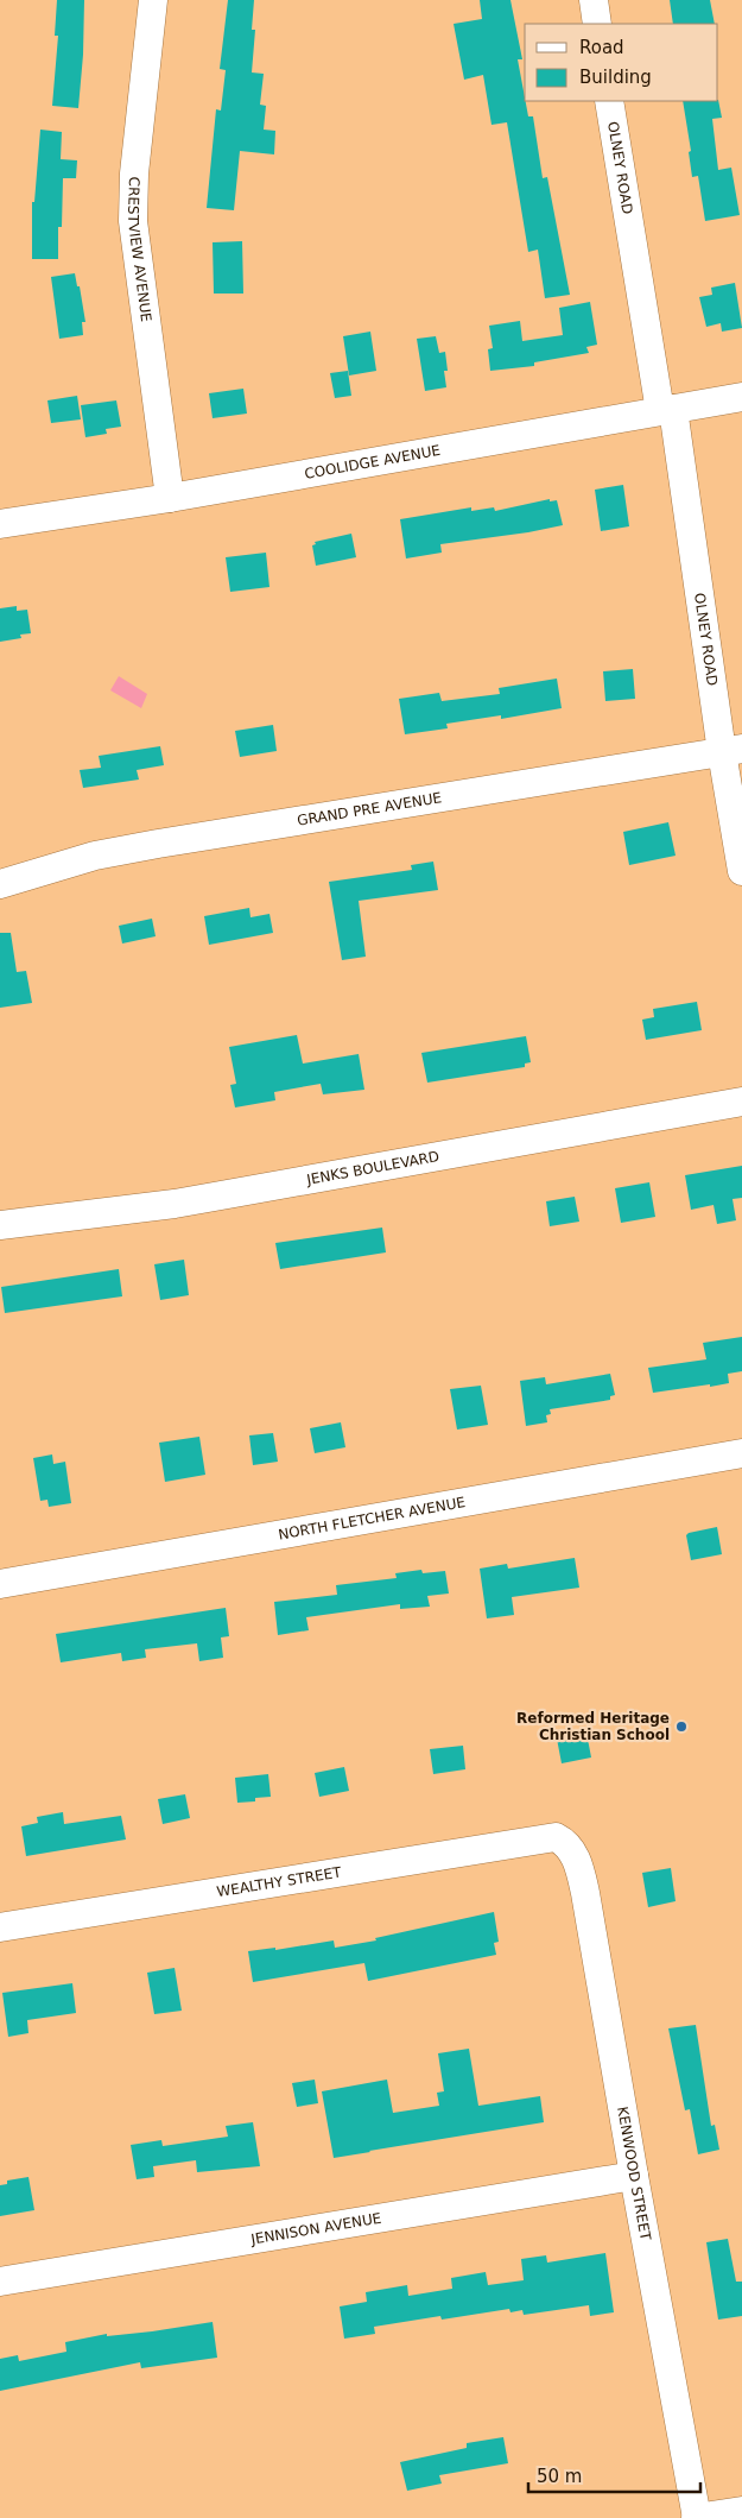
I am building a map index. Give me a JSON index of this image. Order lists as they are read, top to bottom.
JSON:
{
  "streets": {
    "street": [
      "OLNEY ROAD",
      "CRESTVIEW AVENUE",
      "COOLIDGE AVENUE",
      "GRAND PRE AVENUE",
      "JENKS BOULEVARD",
      "NORTH FLETCHER AVENUE",
      "WEALTHY STREET",
      "KENWOOD STREET",
      "JENNISON AVENUE"
    ]
  },
  "crossings": [
    ["OLNEY ROAD", "COOLIDGE AVENUE"],
    ["OLNEY ROAD", "GRAND PRE AVENUE"],
    ["CRESTVIEW AVENUE", "COOLIDGE AVENUE"],
    ["WEALTHY STREET", "KENWOOD STREET"],
    ["KENWOOD STREET", "JENNISON AVENUE"]
  ],
  "places": ["Reformed Heritage Christian School"],
  "legend": ["Road", "Building"],
  "scale_bar": "50 m"
}
